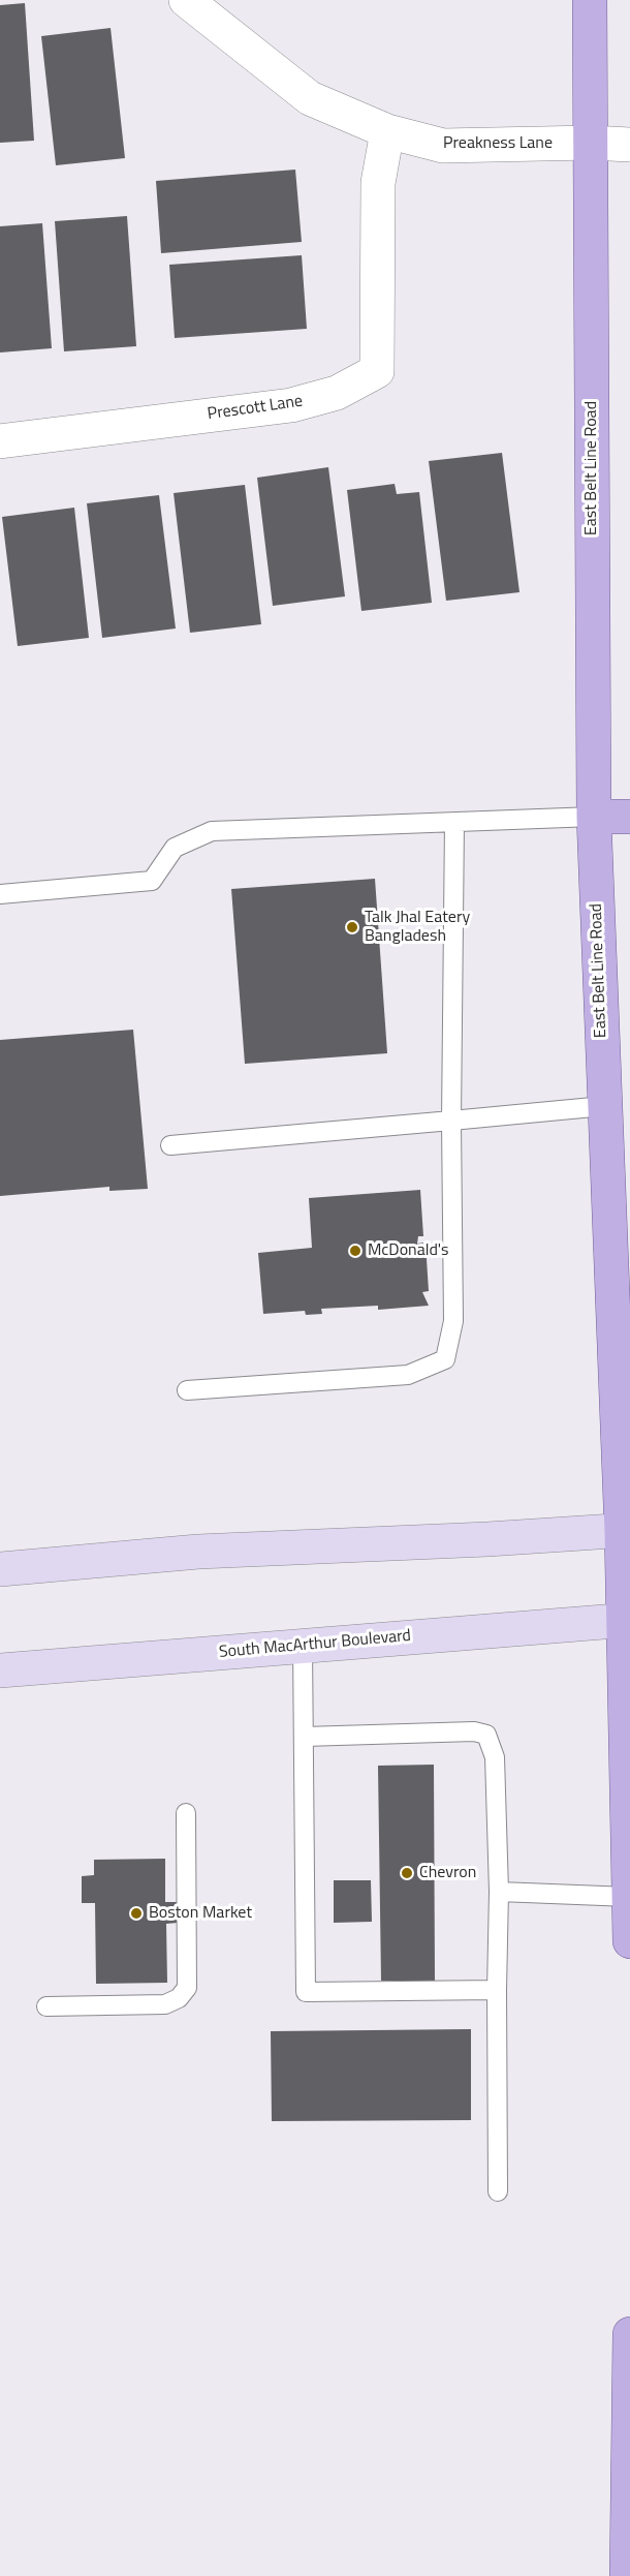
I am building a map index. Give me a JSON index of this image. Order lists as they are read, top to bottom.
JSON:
{
  "streets": {
    "main road": ["East Belt Line Road", "South MacArthur Boulevard"],
    "street": ["Preakness Lane", "Prescott Lane"]
  },
  "crossings": [
    ["Preakness Lane", "Prescott Lane"],
    ["Preakness Lane", "East Belt Line Road"],
    ["East Belt Line Road", "South MacArthur Boulevard"]
  ],
  "places": [
    "Talk Jhal Eatery Bangladesh",
    "McDonald's",
    "Chevron",
    "Boston Market"
  ]
}
